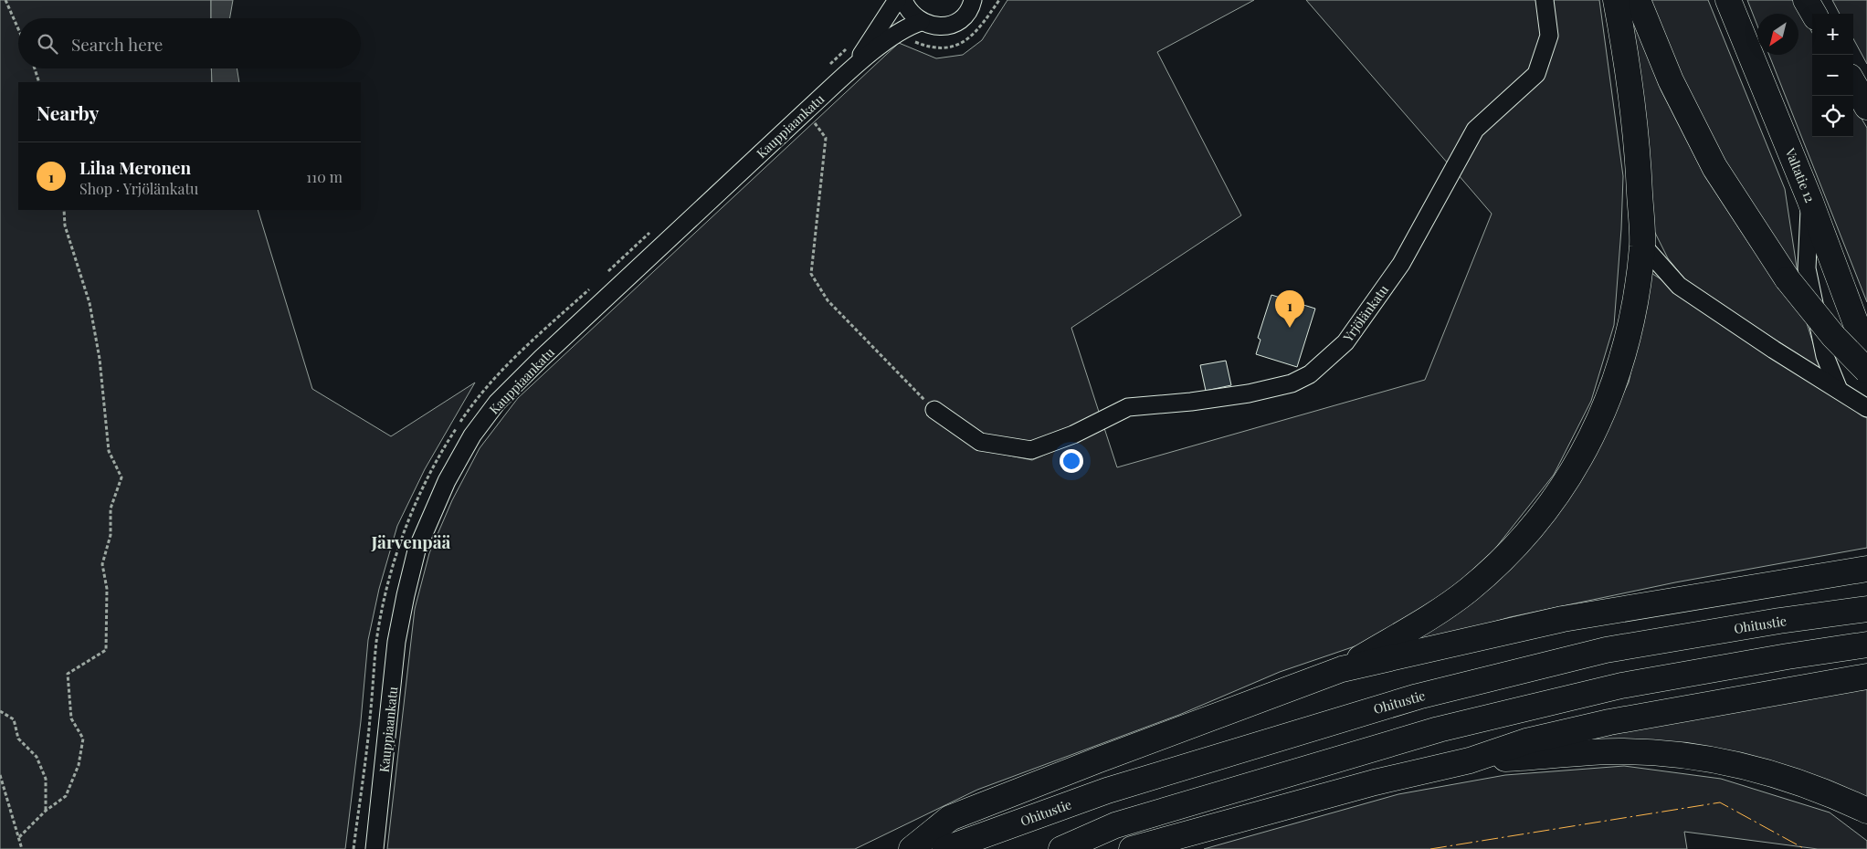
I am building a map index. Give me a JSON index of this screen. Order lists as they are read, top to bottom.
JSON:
{
  "streets": {
    "highway": ["Valtatie 12", "Ohitustie"],
    "street": ["Kauppiaankatu", "Yrjölänkatu"]
  },
  "districts": ["Järvenpää"],
  "north": "bottom left",
  "page": {
    "map_buttons": ["+", "−"],
    "search": "Search here",
    "heading": "Nearby",
    "list": [
      {
        "mark": "1",
        "name": "Liha Meronen",
        "note": "Shop · Yrjölänkatu",
        "value": "110 m"
      }
    ],
    "pins": "1"
  }
}
